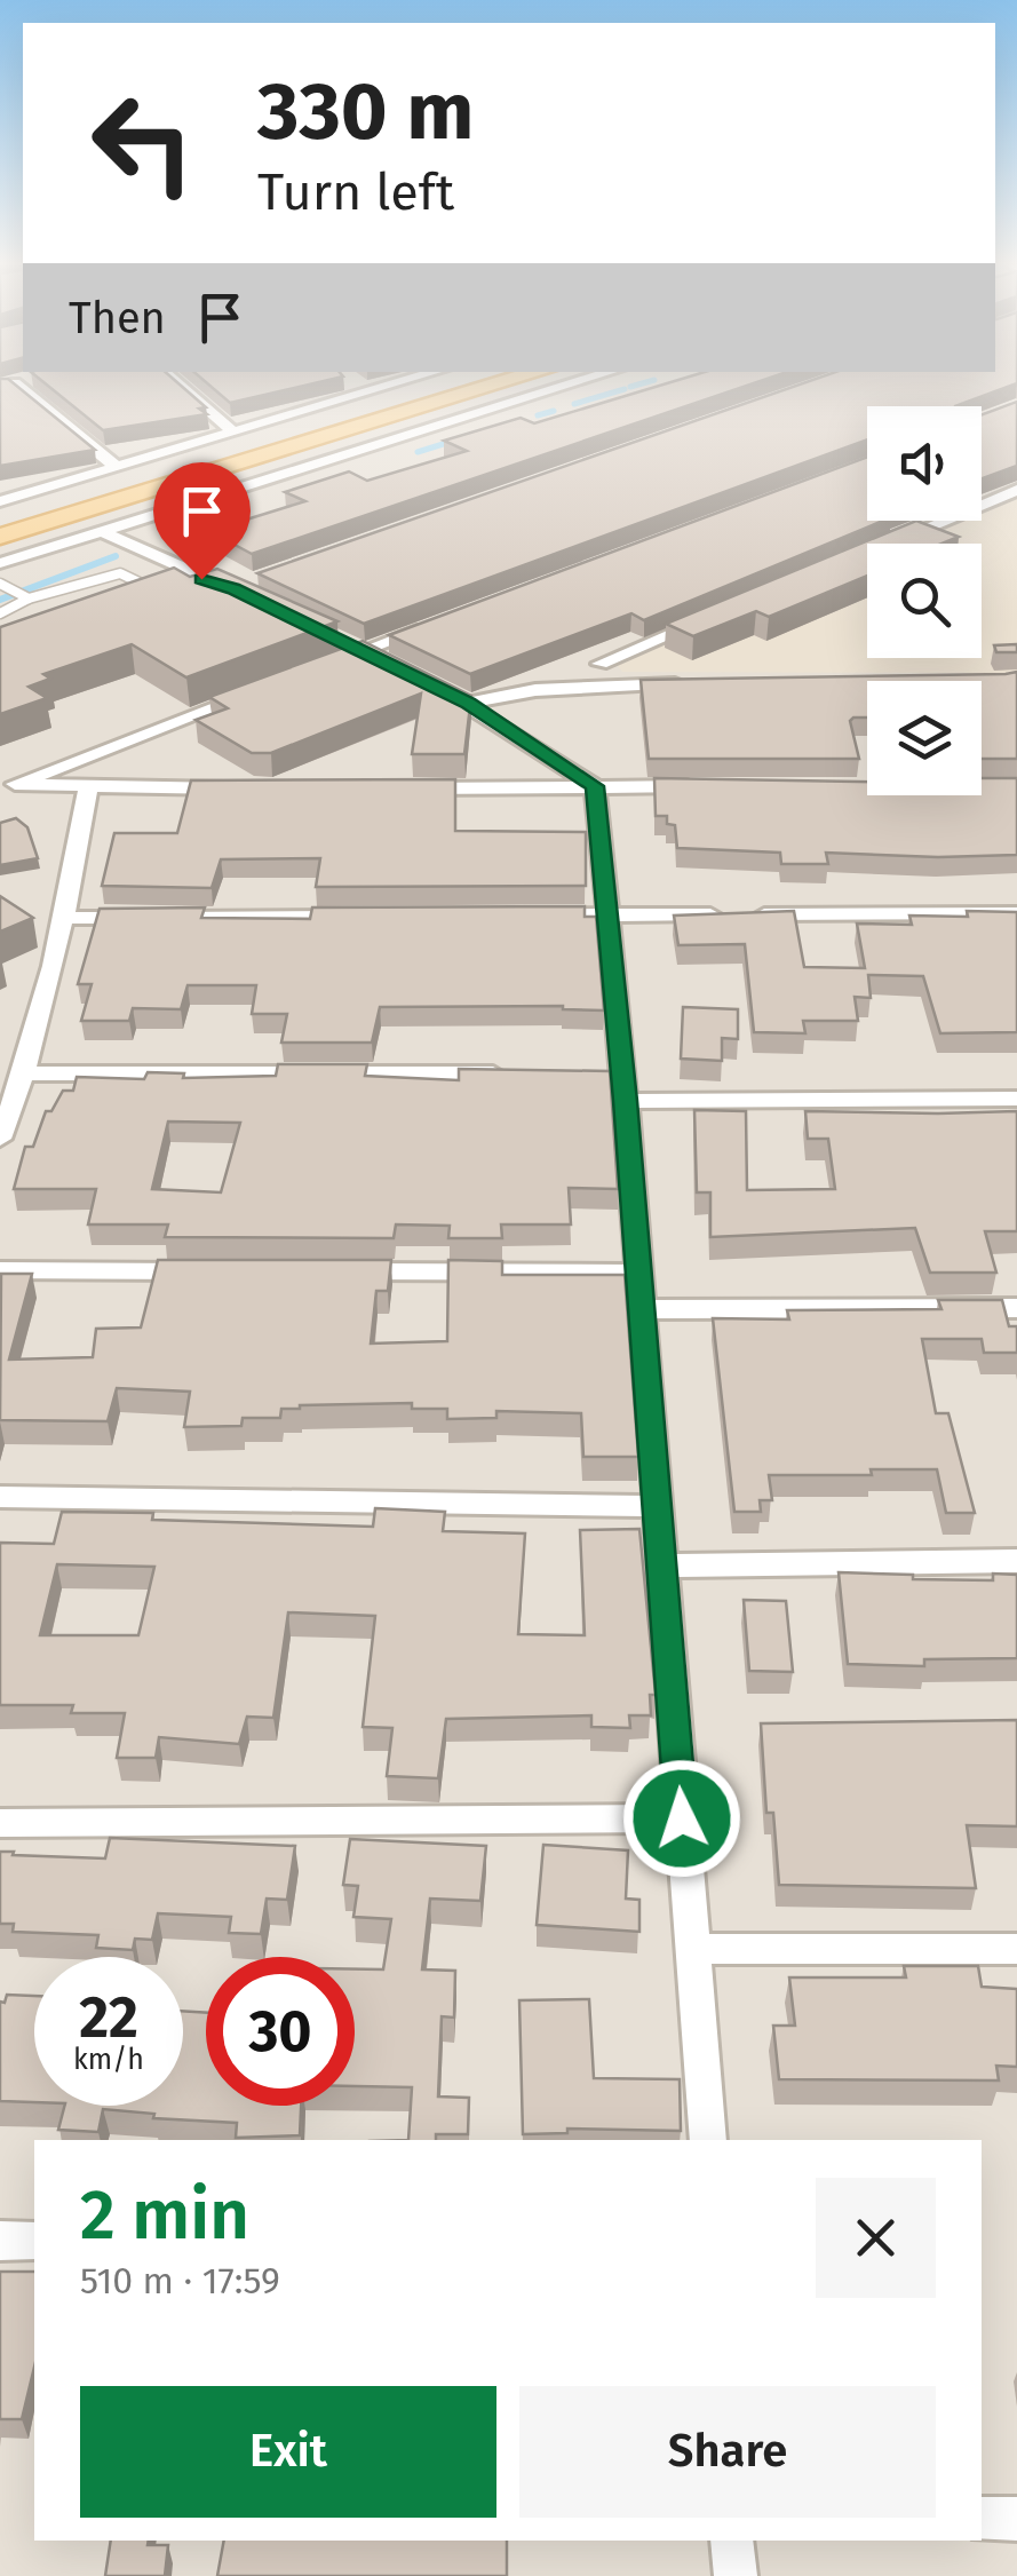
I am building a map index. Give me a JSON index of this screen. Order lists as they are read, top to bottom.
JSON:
{
  "page": {
    "turn": ["330 m", "Turn left"],
    "then": "Then",
    "speed": "22 km/h",
    "limit": "30",
    "heading": ["2 min", "510 m · 17:59"],
    "buttons": ["Exit", "Share"]
  }
}
